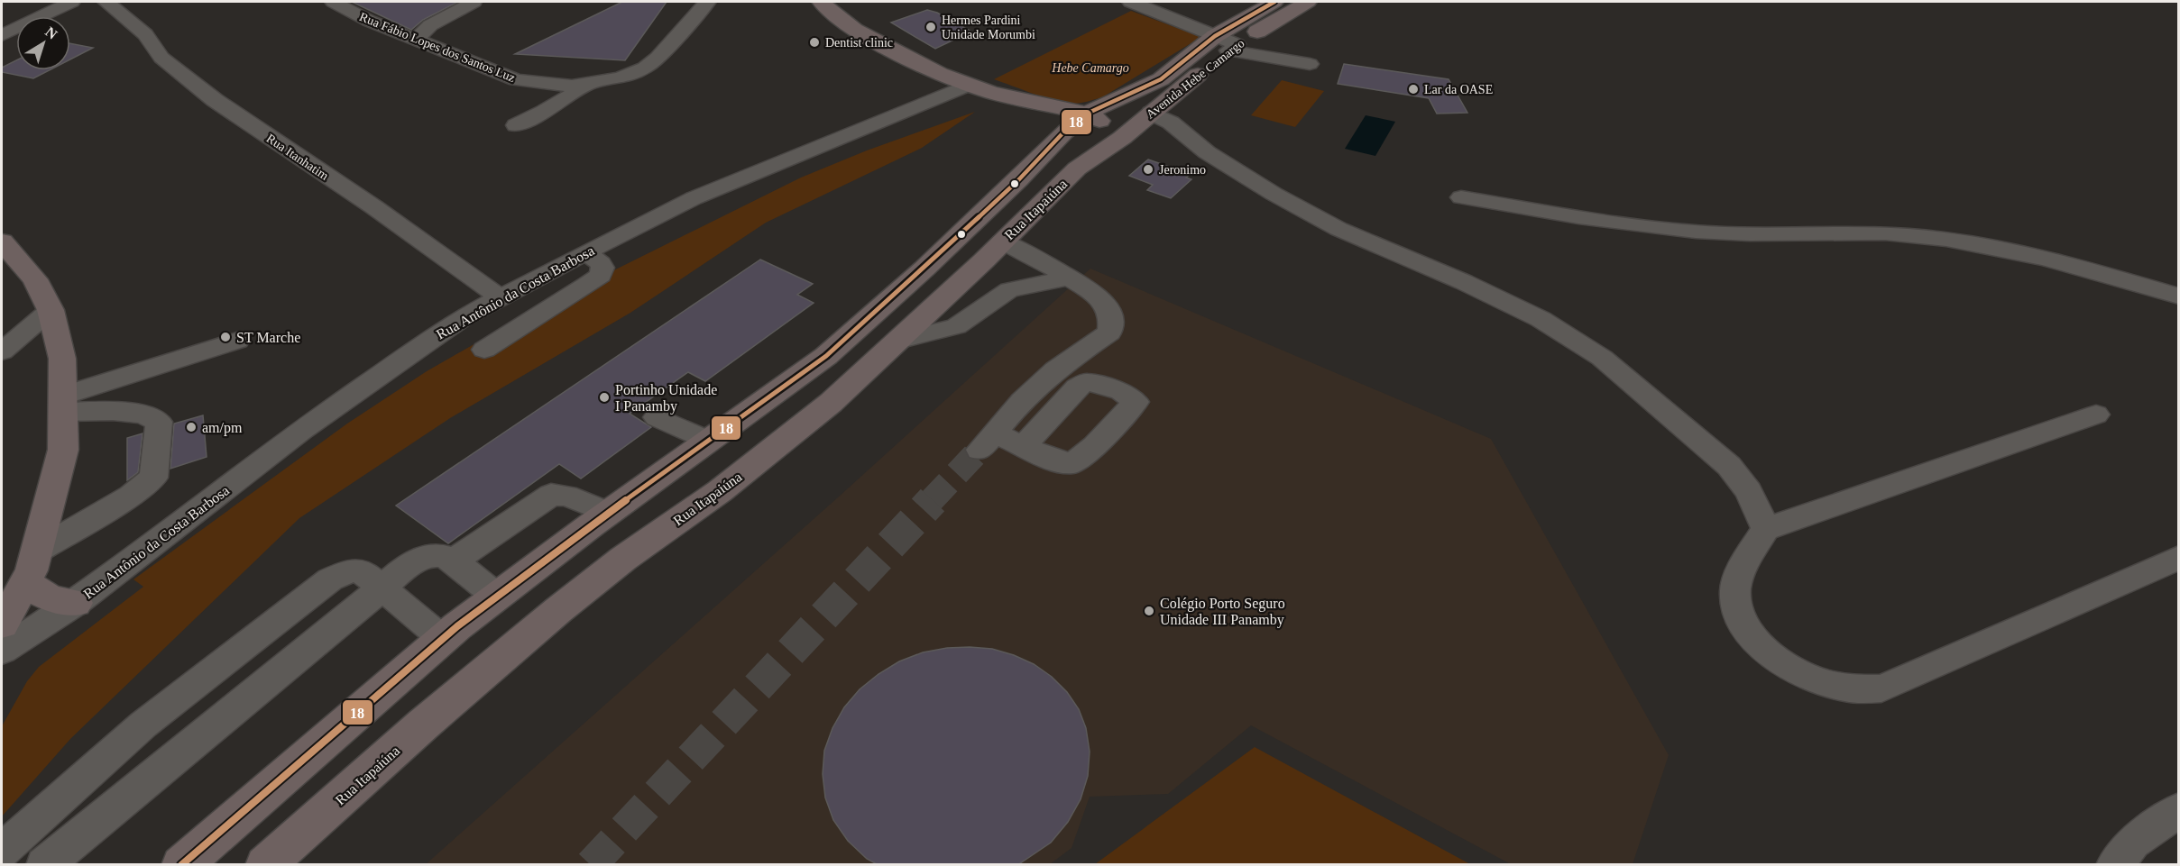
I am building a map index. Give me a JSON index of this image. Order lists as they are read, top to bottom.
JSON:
{
  "streets": {
    "main road": ["Avenida Hebe Camargo", "Rua Itapaiúna"],
    "street": ["Rua Fábio Lopes dos Santos Luz", "Rua Itanhatim", "Rua Antônio da Costa Barbosa"]
  },
  "crossings": [
    ["Avenida Hebe Camargo", "Rua Itapaiúna"],
    ["Rua Itanhatim", "Rua Antônio da Costa Barbosa"]
  ],
  "parks": ["Hebe Camargo"],
  "places": [
    "Hermes Pardini Unidade Morumbi",
    "Dentist clinic",
    "Lar da OASE",
    "Jeronimo",
    "ST Marche",
    "Portinho Unidade I Panamby",
    "am/pm",
    "Colégio Porto Seguro Unidade III Panamby"
  ],
  "lines": ["transit line 18"],
  "north": "top right"
}
